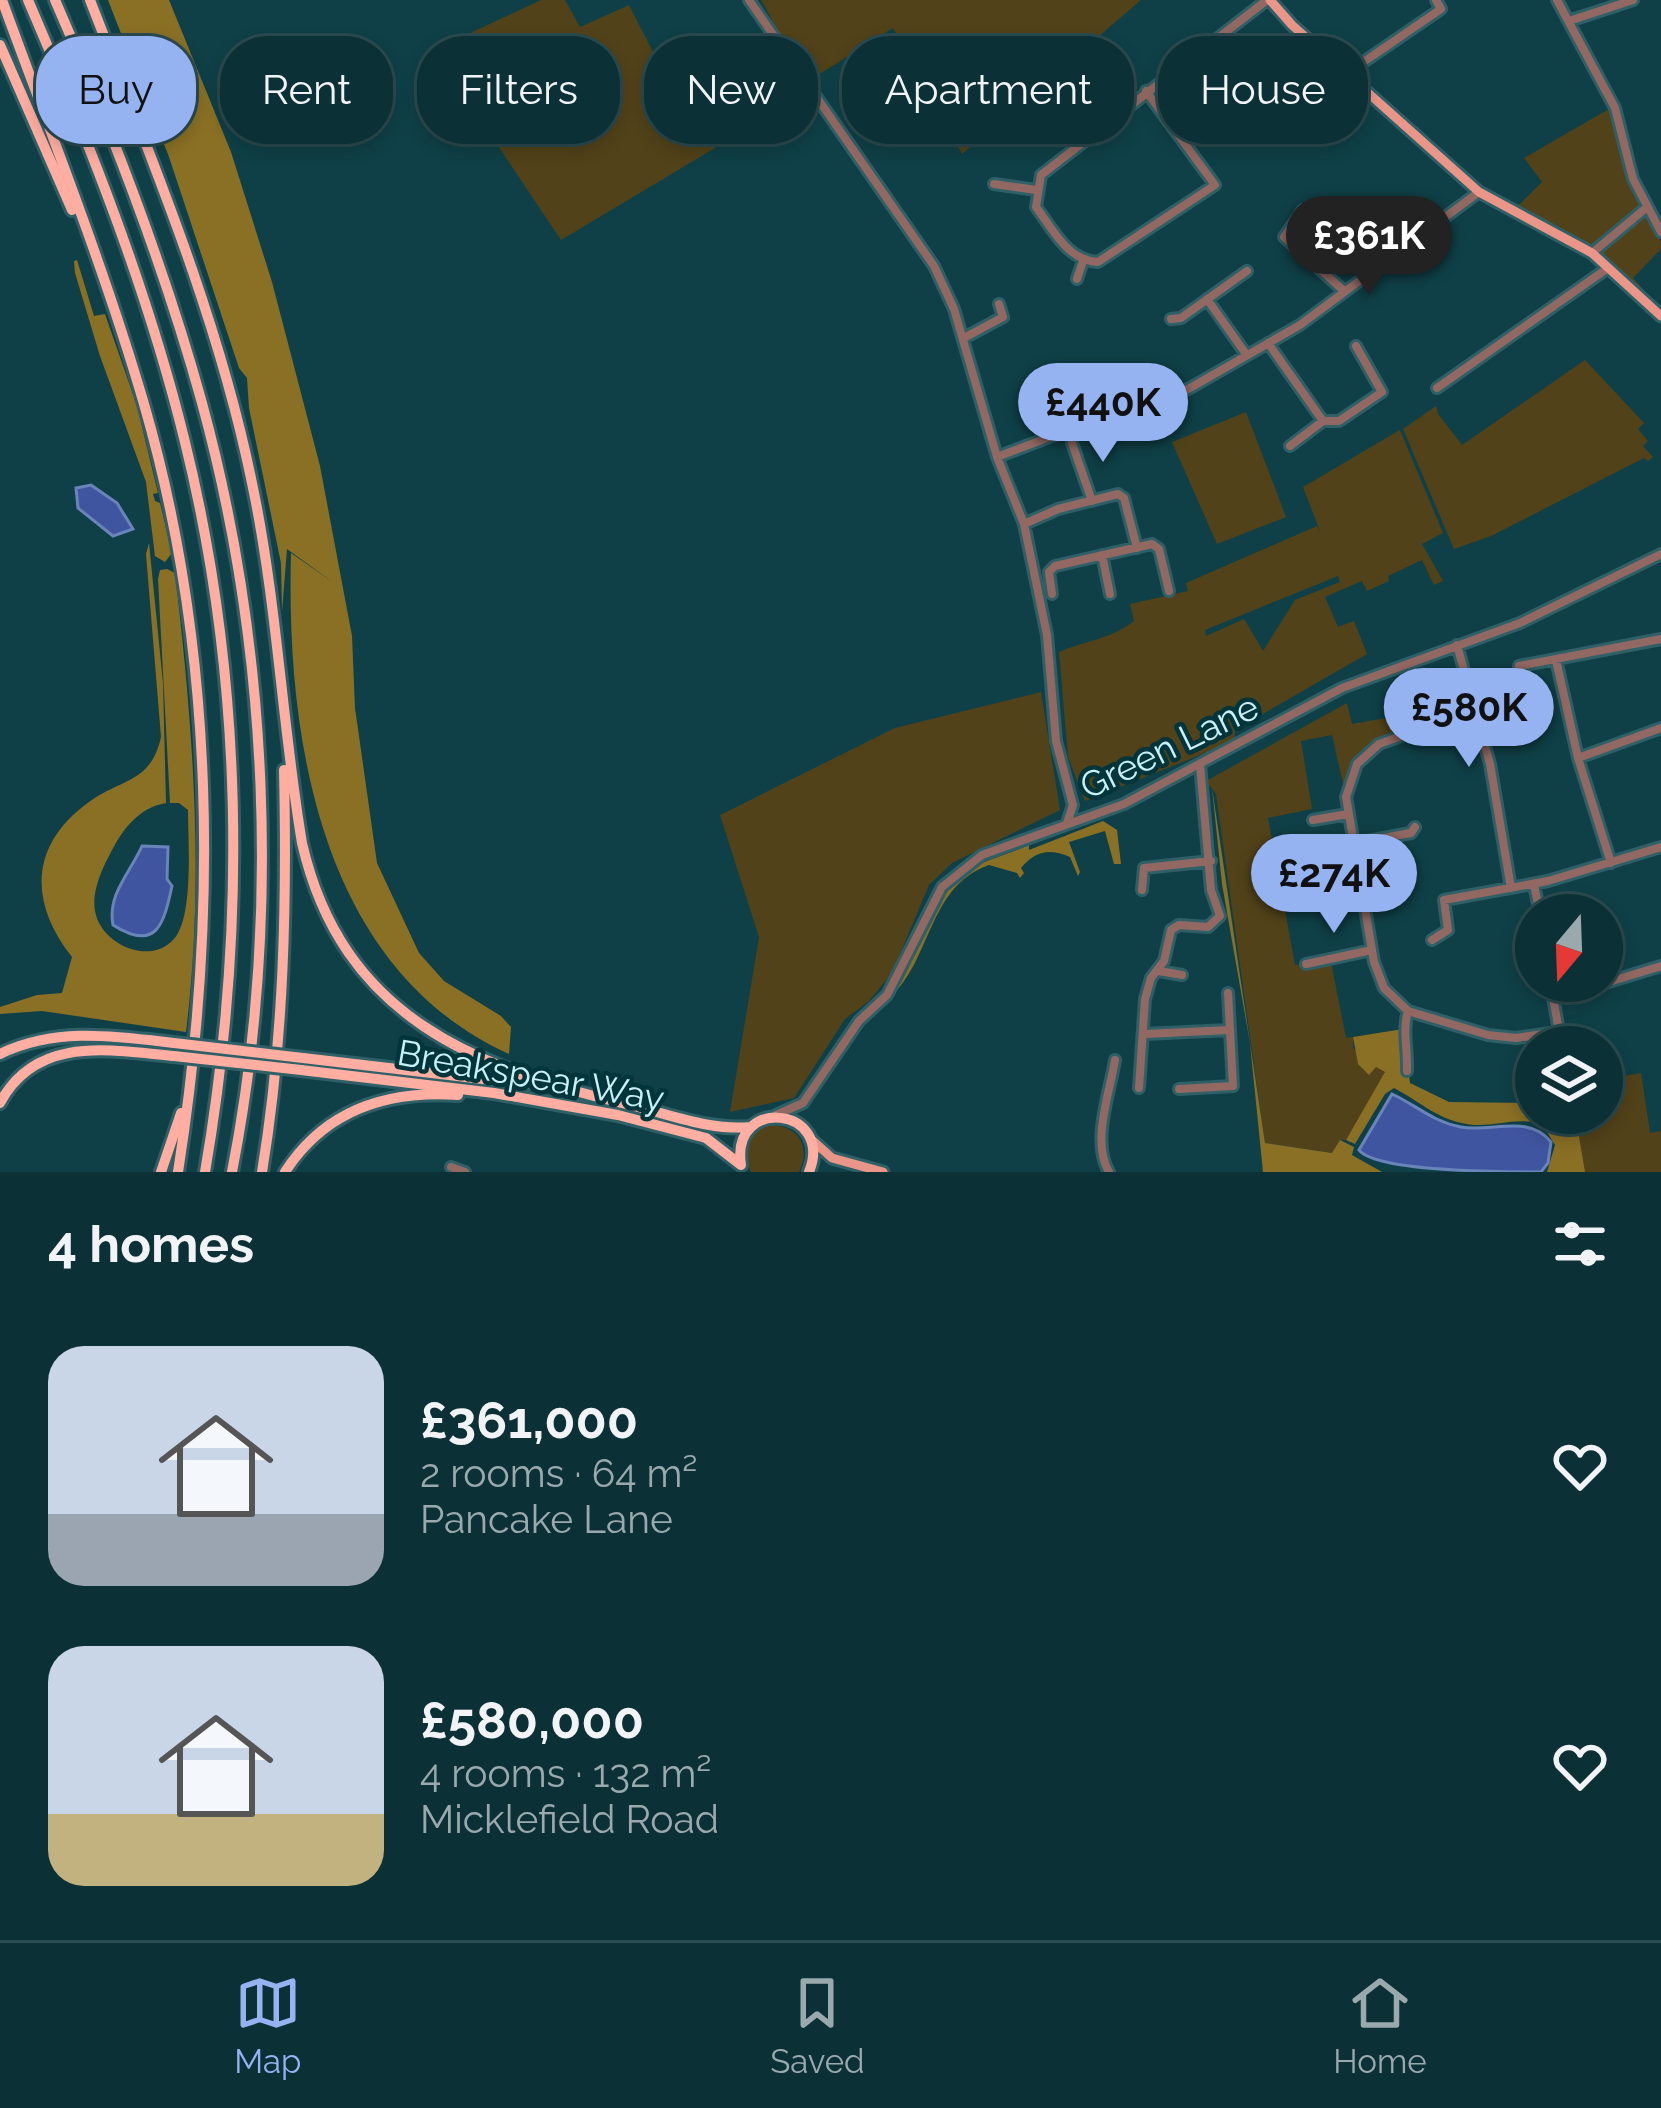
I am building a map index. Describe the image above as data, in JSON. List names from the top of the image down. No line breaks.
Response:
{"streets":{"highway":["Breakspear Way"],"street":["Green Lane"]},"north":"bottom","page":{"chip":["Buy","Rent","Filters","New","Apartment","House"],"price":["£361K","£440K","£580K","£274K"],"heading":"4 homes","list":[{"name":"£361,000","note":"2 rooms · 64 m² · Pancake Lane"},{"name":"£580,000","note":"4 rooms · 132 m² · Micklefield Road"}],"tabs":["Map","Saved","Home"]}}
